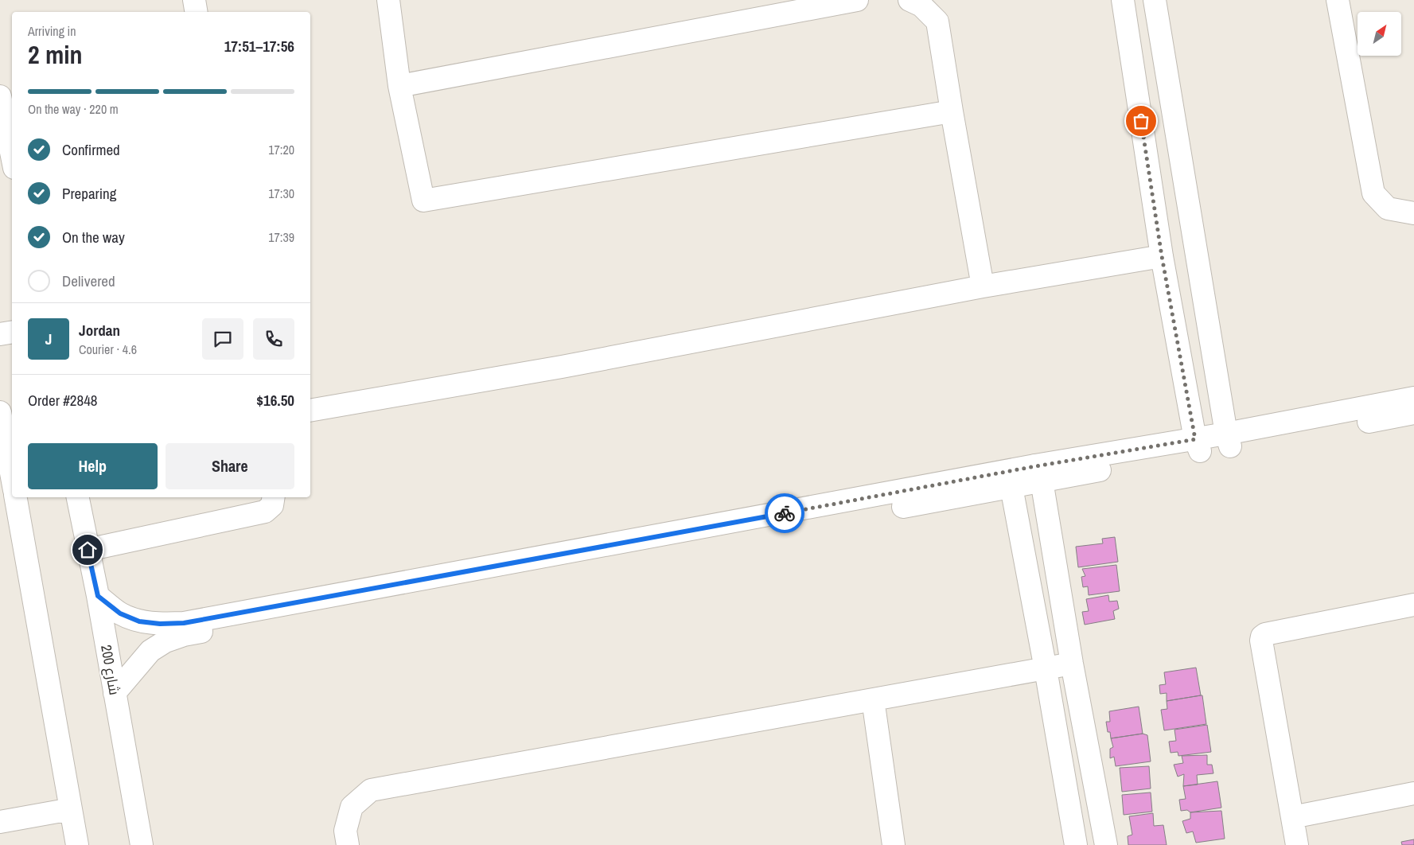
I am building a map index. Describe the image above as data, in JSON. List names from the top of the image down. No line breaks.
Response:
{"streets":{"street":["شارع 200"]},"north":"top right","page":{"heading":["2 min","Arriving in","17:51–17:56"],"panel":["Jordan","Courier · 4.6","Order #2848","$16.50"],"bar":"On the way · 220 m","list":[["Confirmed","17:20"],["Preparing","17:30"],["On the way","17:39"],"Delivered"],"round":"J","buttons":["Help","Share"]}}
